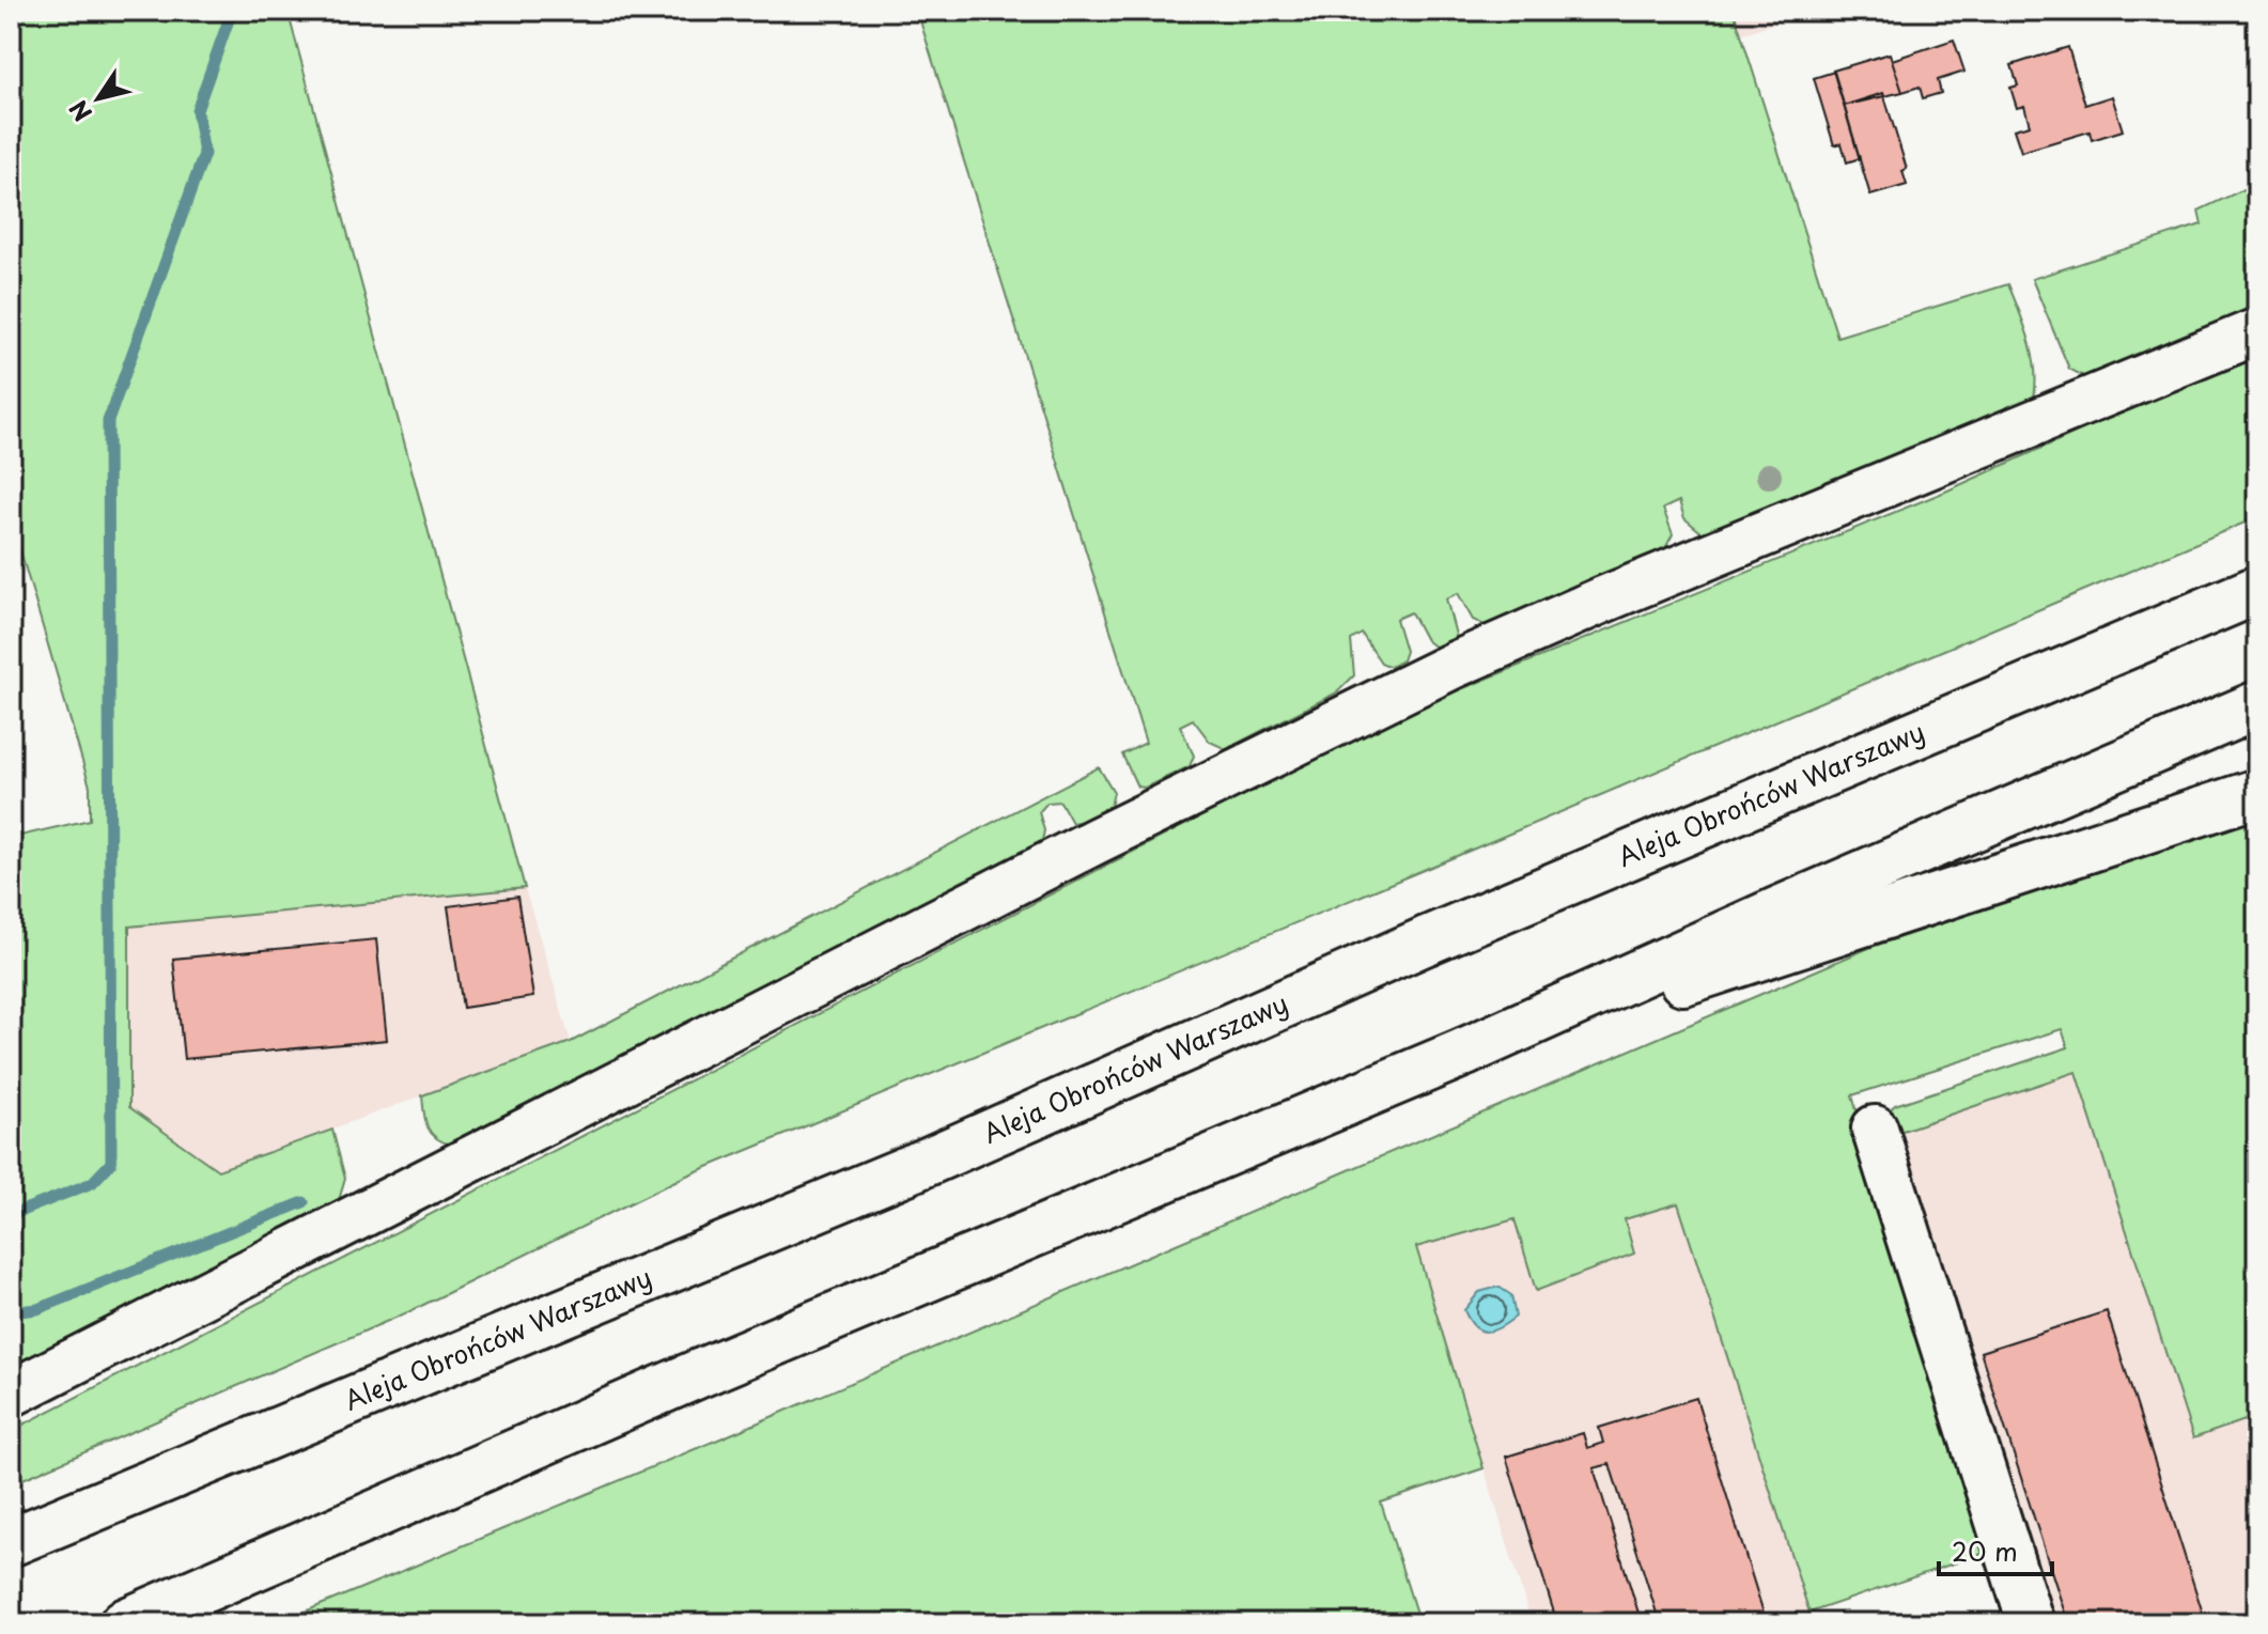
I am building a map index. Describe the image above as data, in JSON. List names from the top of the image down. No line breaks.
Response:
{"streets":{"main road":["Aleja Obrońców Warszawy"]},"scale_bar":"20 m","north":"bottom left"}
